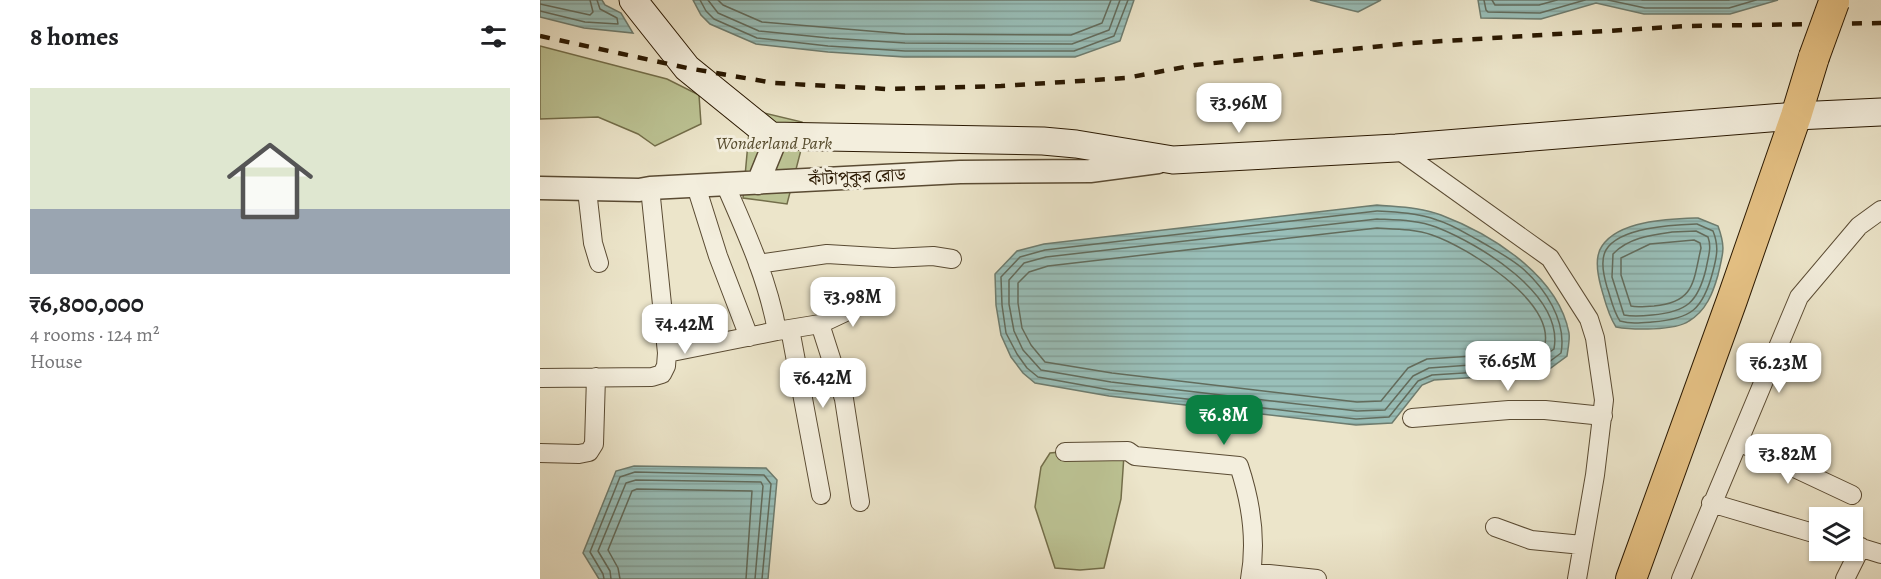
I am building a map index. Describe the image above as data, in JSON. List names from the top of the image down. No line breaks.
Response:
{"streets":{"street":["কাঁটাপুকুর রোড"]},"parks":["Wonderland Park"],"page":{"heading":"8 homes","list":[{"name":"₹6,800,000","note":"4 rooms · 124 m² · House"}],"price":["₹3.96M","₹3.98M","₹4.42M","₹6.65M","₹6.23M","₹6.42M","₹6.8M","₹3.82M"]}}
